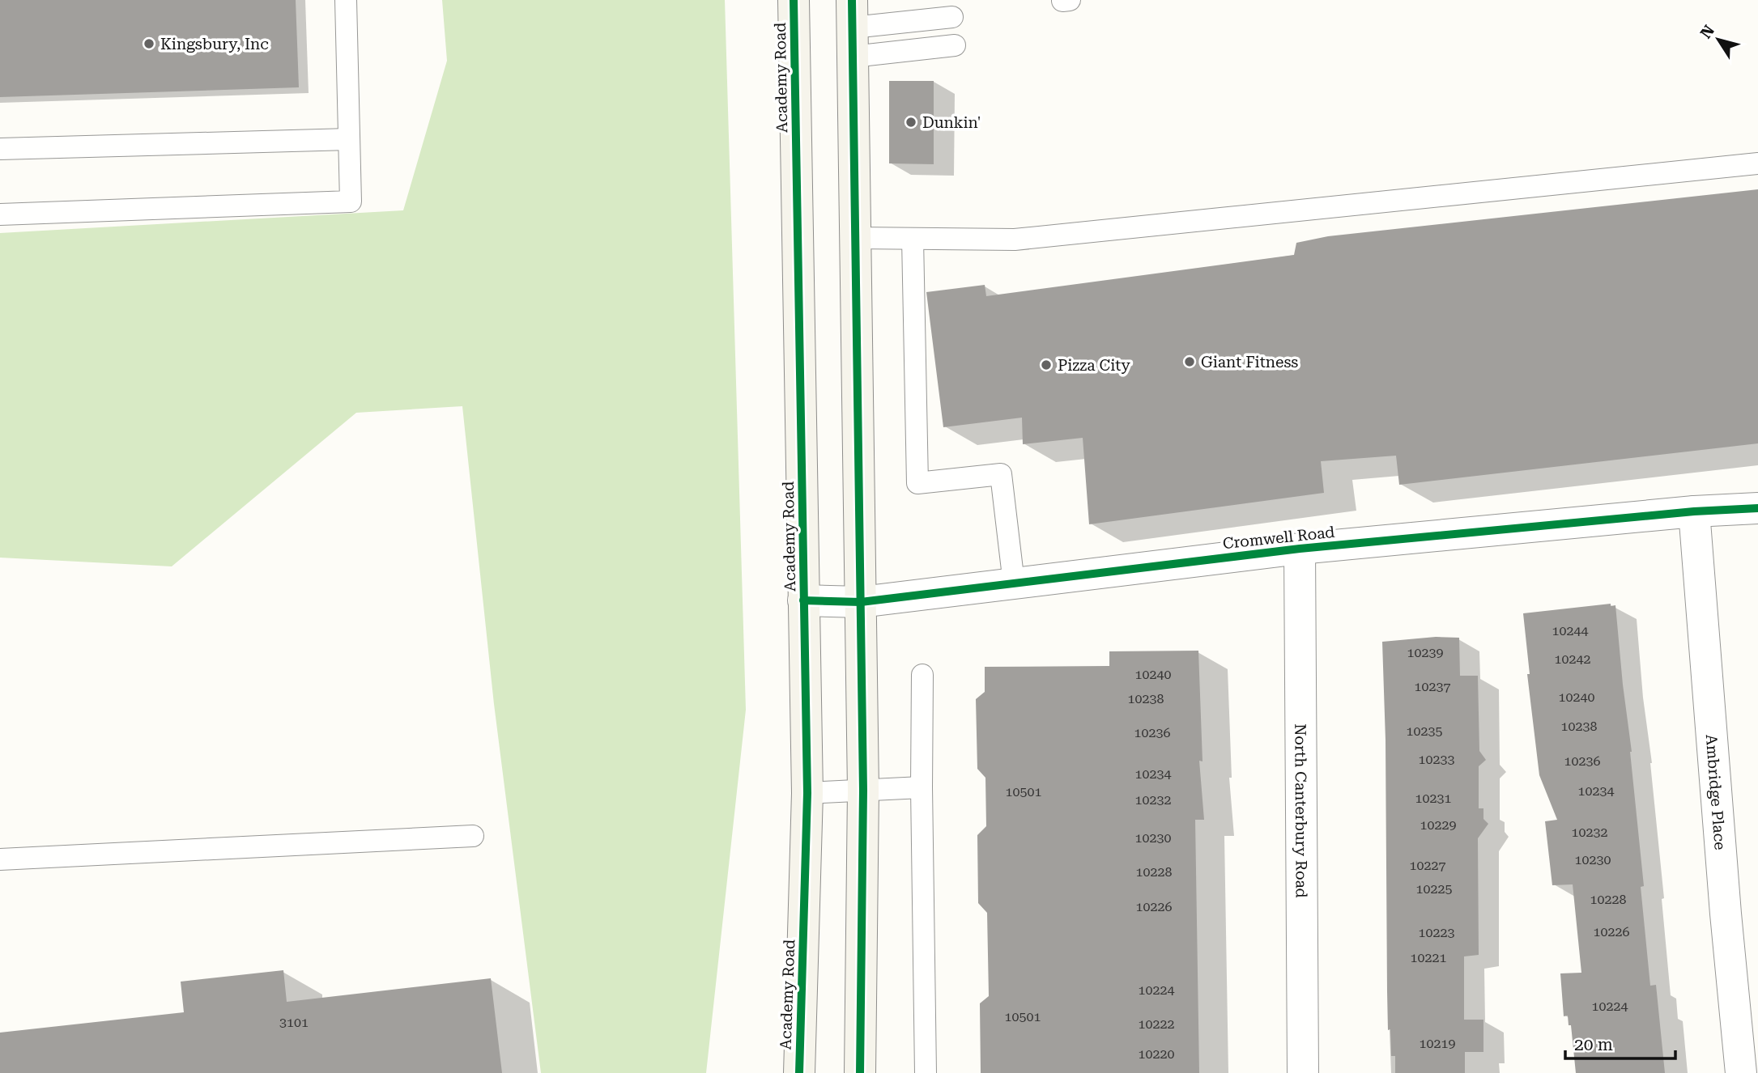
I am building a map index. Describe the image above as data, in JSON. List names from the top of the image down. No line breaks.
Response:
{"streets":{"main road":["Academy Road"],"street":["Cromwell Road","Ambridge Place","North Canterbury Road"]},"crossings":[["Academy Road","Cromwell Road"],["Cromwell Road","Ambridge Place"],["Cromwell Road","North Canterbury Road"]],"places":["Kingsbury, Inc","Dunkin'","Giant Fitness","Pizza City"],"house_numbers":["10244","10239","10242","10240","10237","10240","10238","10238","10235","10236","10233","10236","10234","10234","10501","10231","10232","10229","10232","10230","10230","10227","10228","10225","10228","10226","10226","10223","10221","10224","10224","10501","3101","10222","10219","10220"],"scale_bar":"20 m","north":"top left"}
